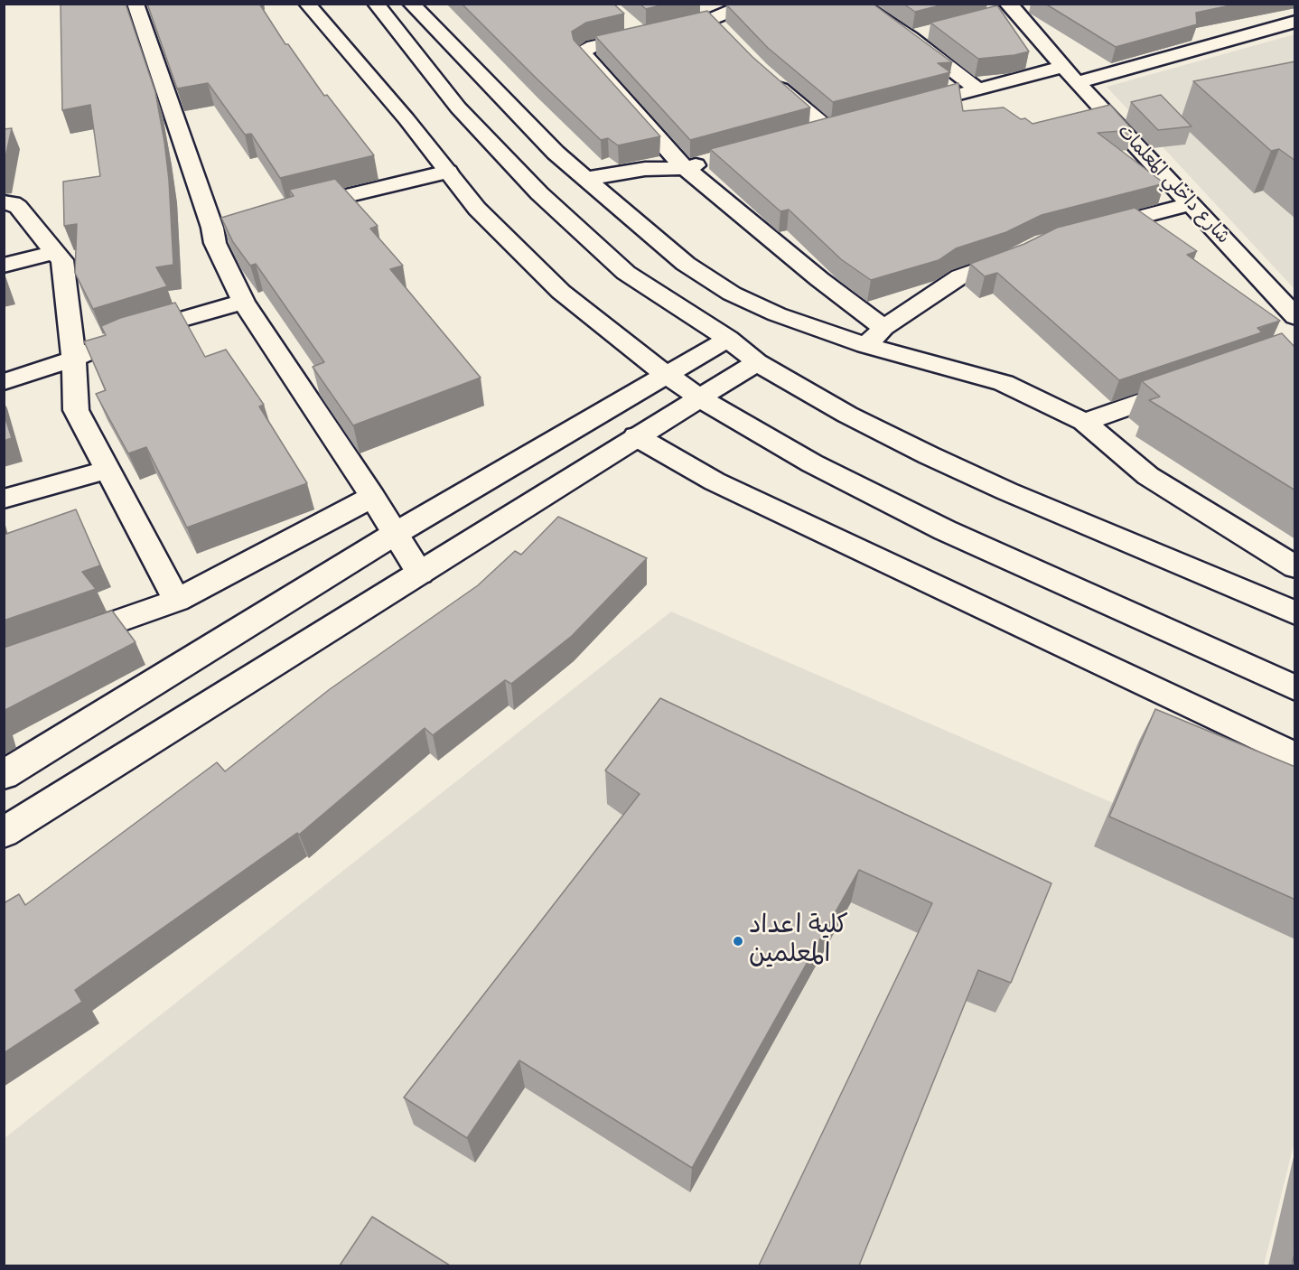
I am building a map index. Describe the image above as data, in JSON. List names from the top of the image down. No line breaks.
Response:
{"streets":{"street":["شارع داخلي المعلمات"]},"places":["كلية اعداد المعلمين"]}
